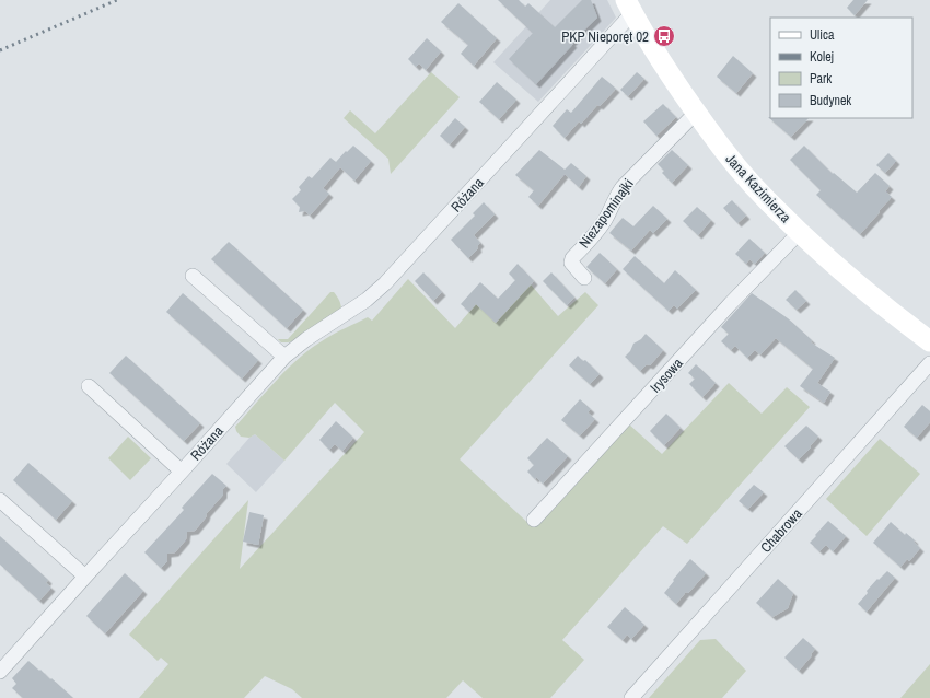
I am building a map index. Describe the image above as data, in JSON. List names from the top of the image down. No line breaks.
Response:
{"streets":{"main road":["Jana Kazimierza"],"street":["Różana","Niezapominajki","Irysowa","Chabrowa"]},"crossings":[["Jana Kazimierza","Różana"],["Jana Kazimierza","Niezapominajki"],["Jana Kazimierza","Irysowa"]],"places":{"bus stop":["PKP Nieporęt 02"]},"legend":["Ulica","Kolej","Park","Budynek"]}
